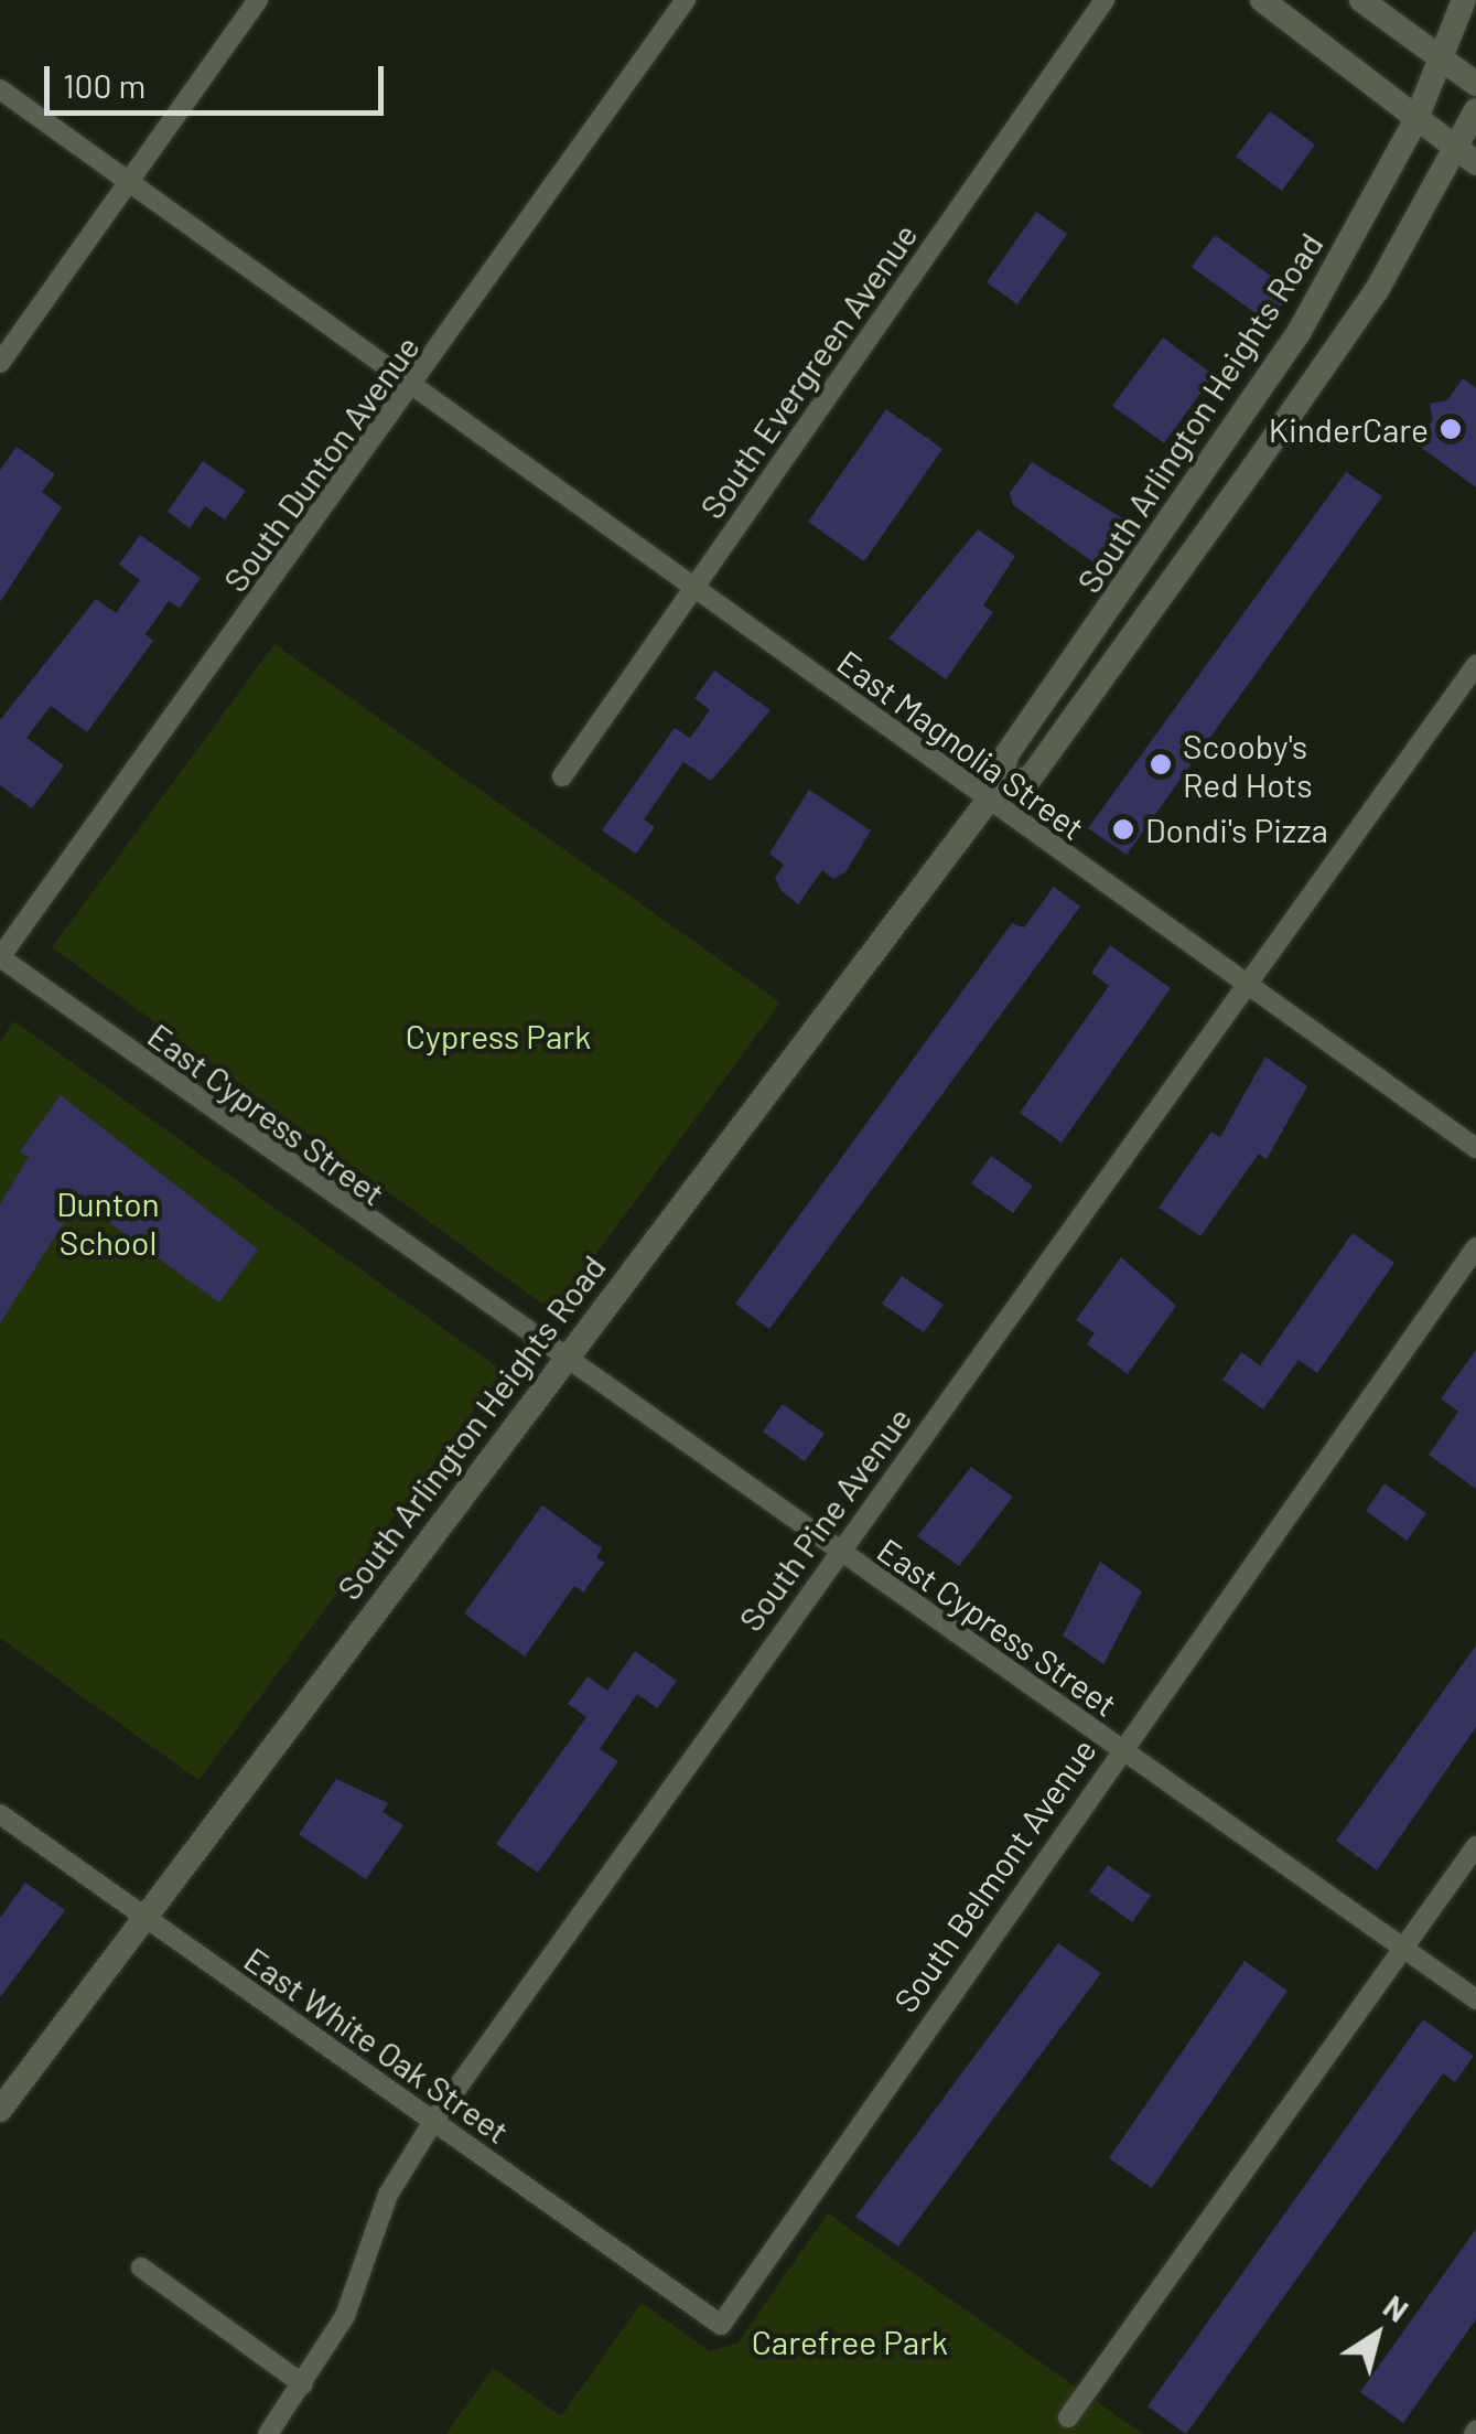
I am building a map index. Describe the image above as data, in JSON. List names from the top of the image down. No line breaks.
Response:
{"streets":{"main road":["South Arlington Heights Road"],"street":["South Evergreen Avenue","South Dunton Avenue","East Magnolia Street","East Cypress Street","South Pine Avenue","South Belmont Avenue","East White Oak Street"]},"crossings":[["South Evergreen Avenue","East Magnolia Street"],["South Arlington Heights Road","East Magnolia Street"],["South Arlington Heights Road","East Cypress Street"],["South Arlington Heights Road","East White Oak Street"],["South Dunton Avenue","East Magnolia Street"],["South Dunton Avenue","East Cypress Street"],["East Magnolia Street","South Pine Avenue"],["East Cypress Street","South Pine Avenue"],["East Cypress Street","South Belmont Avenue"],["South Pine Avenue","East White Oak Street"],["South Belmont Avenue","East White Oak Street"]],"parks":["Cypress Park","Dunton School","Carefree Park"],"places":["KinderCare","Scooby's Red Hots","Dondi's Pizza"],"scale_bar":"100 m","north":"top right"}
